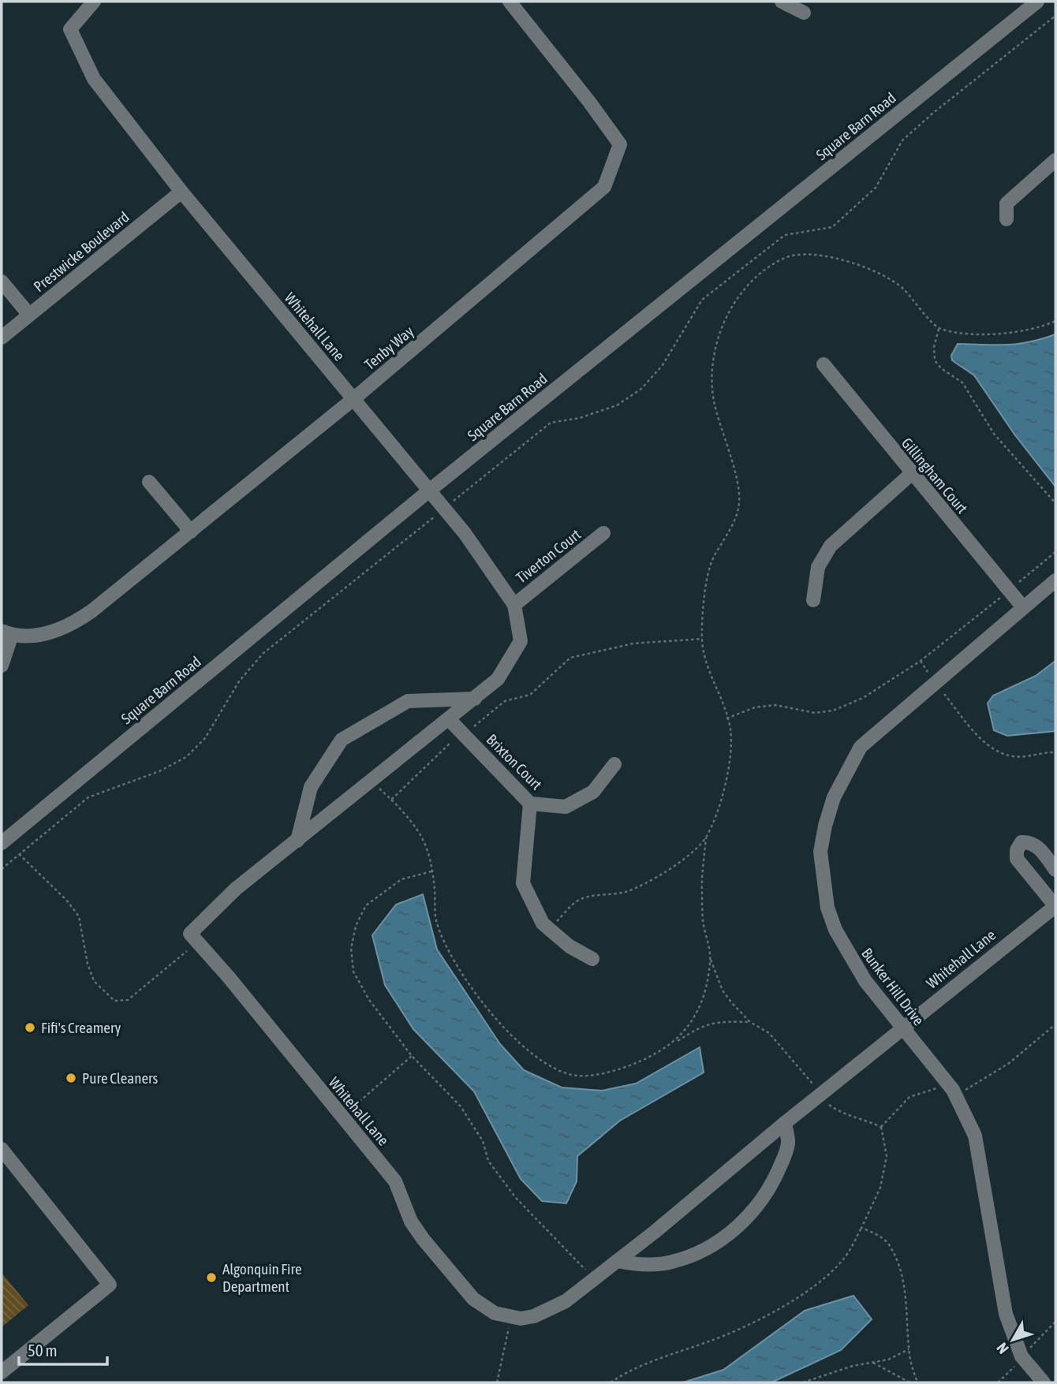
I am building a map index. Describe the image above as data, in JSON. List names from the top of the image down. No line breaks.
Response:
{"streets":{"street":["Square Barn Road","Prestwicke Boulevard","Whitehall Lane","Tenby Way","Gillingham Court","Tiverton Court","Brixton Court","Bunker Hill Drive"]},"crossings":[["Square Barn Road","Whitehall Lane"],["Prestwicke Boulevard","Whitehall Lane"],["Whitehall Lane","Tenby Way"],["Whitehall Lane","Tiverton Court"],["Whitehall Lane","Brixton Court"],["Whitehall Lane","Bunker Hill Drive"],["Gillingham Court","Bunker Hill Drive"]],"places":["Fifi's Creamery","Pure Cleaners","Algonquin Fire Department"],"scale_bar":"50 m","north":"bottom left"}
